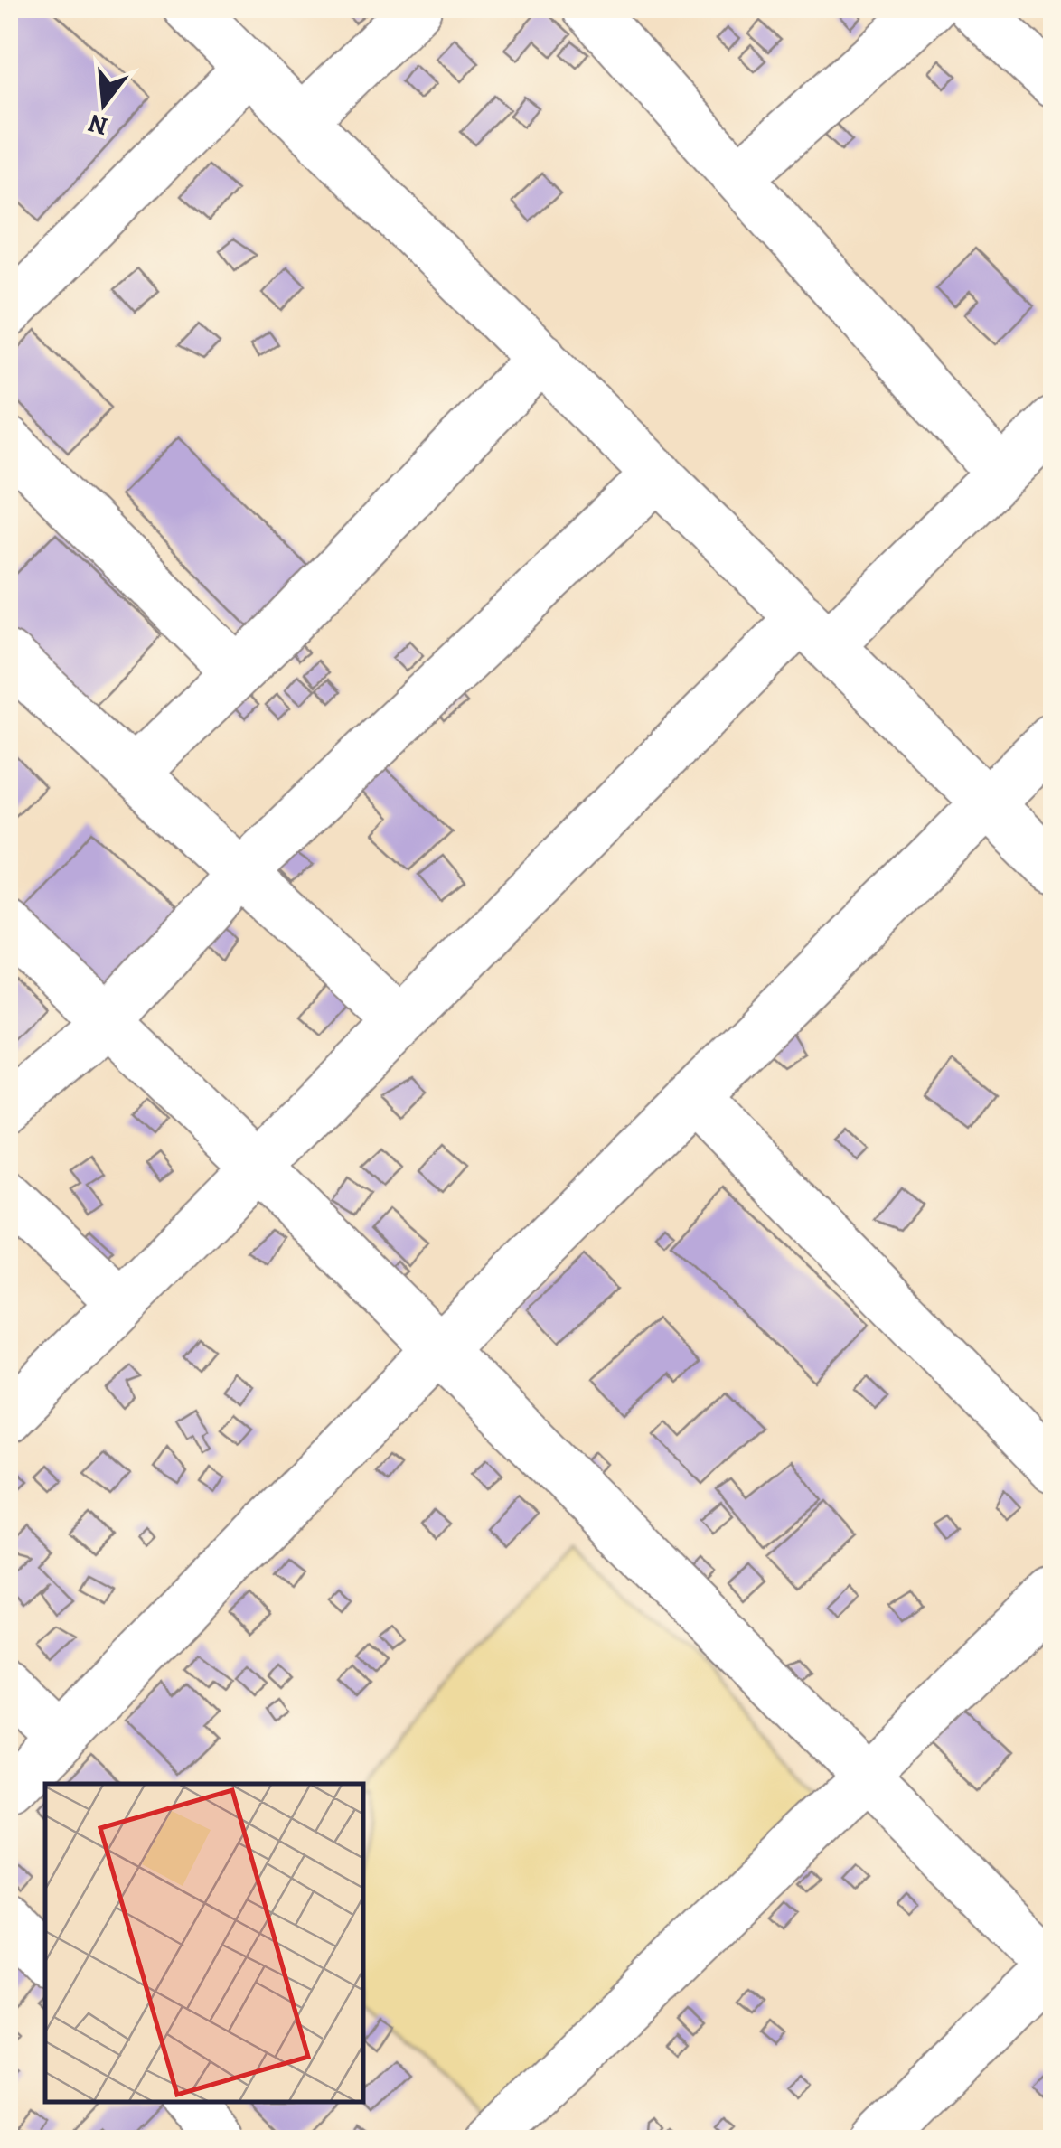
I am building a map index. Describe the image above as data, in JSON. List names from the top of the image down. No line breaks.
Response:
{"north":"bottom"}
